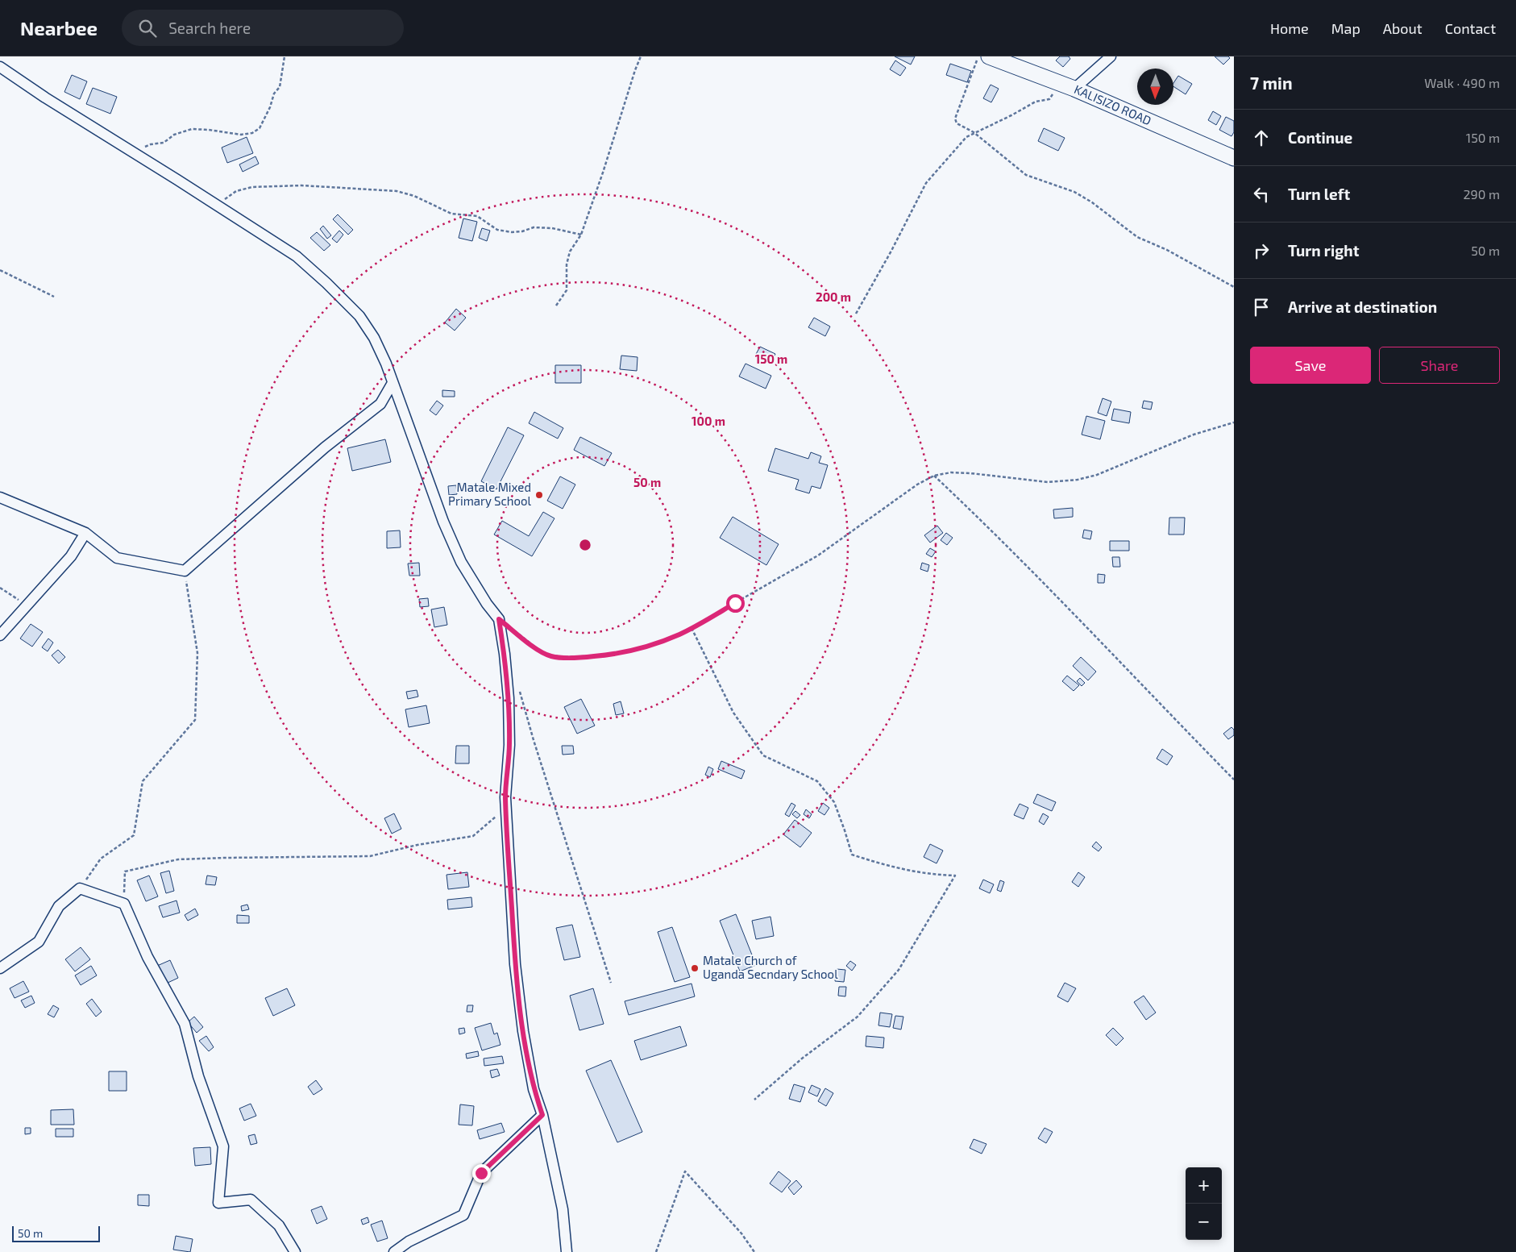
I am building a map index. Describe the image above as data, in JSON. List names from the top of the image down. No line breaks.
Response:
{"streets":{"street":["KALISIZO ROAD"]},"places":["Matale Mixed Primary School","Matale Church of Uganda Secndary School"],"scale_bar":"50 m","north":"bottom","page":{"header":"Nearbee","search":"Search here","nav":["Home","Map","About","Contact"],"heading":["7 min","Walk · 490 m"],"list":[["Continue","150 m"],["Turn left","290 m"],["Turn right","50 m"],"Arrive at destination"],"buttons":["Save","Share"],"map_buttons":["+","−"],"scale":"50 m"},"rings":["200 m","150 m","100 m","50 m"]}
